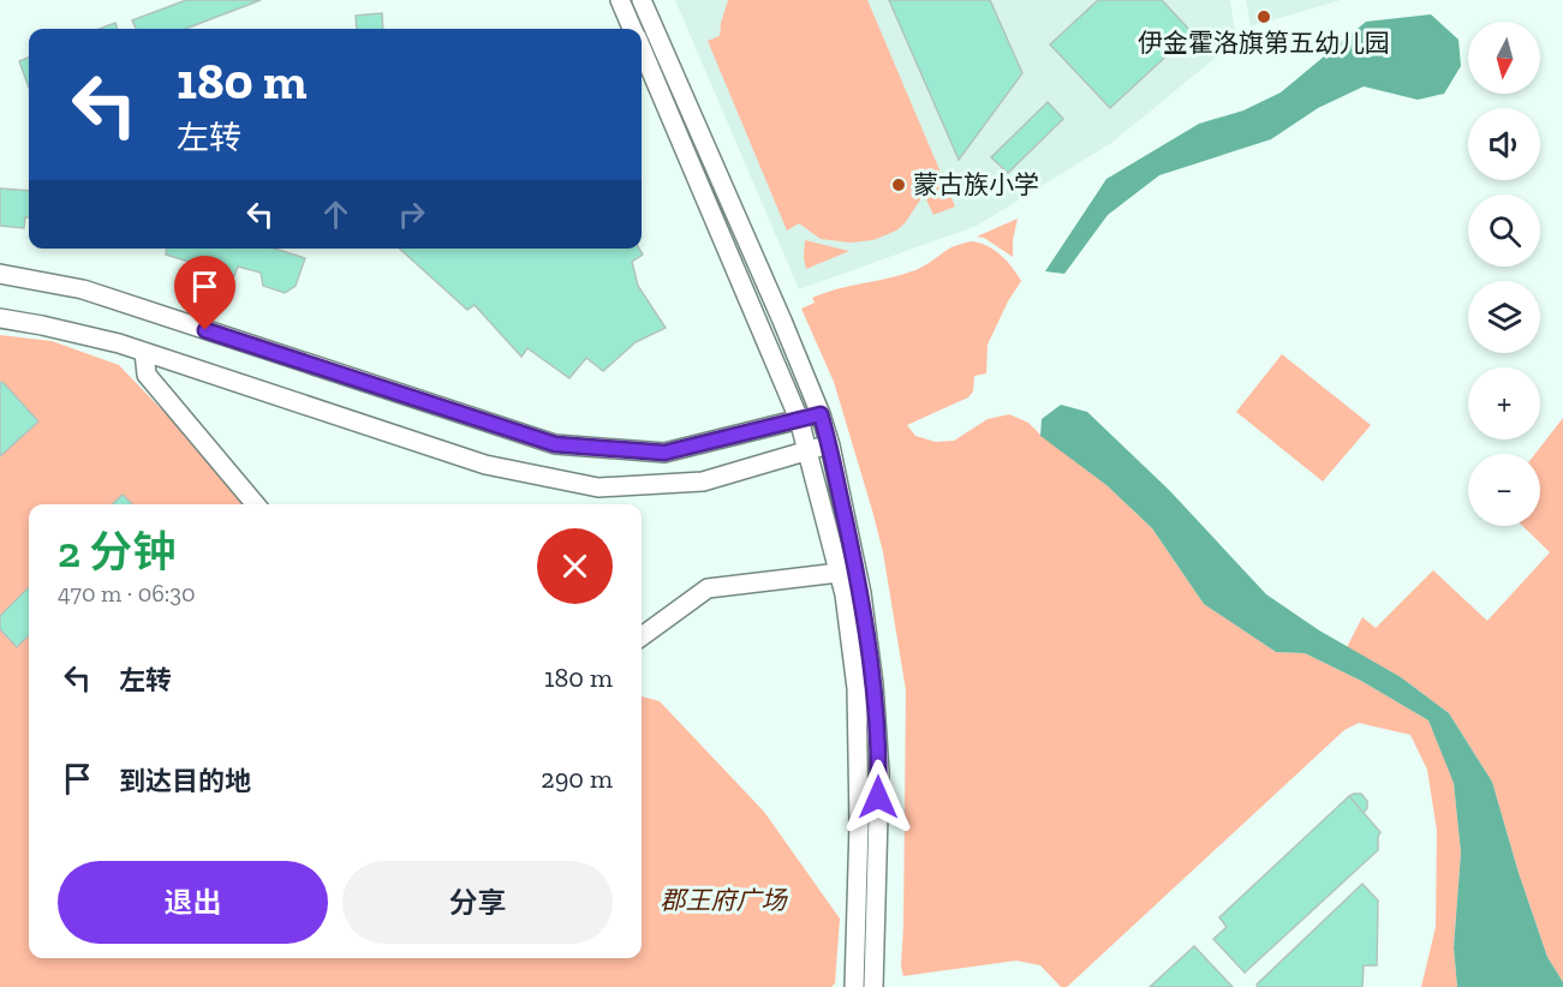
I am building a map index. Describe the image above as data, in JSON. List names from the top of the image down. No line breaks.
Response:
{"parks":["郡王府广场"],"places":["伊金霍洛旗第五幼儿园","蒙古族小学"],"north":"bottom","page":{"map_buttons":["+","−"],"turn":["180 m","左转"],"heading":["2 分钟","470 m · 06:30"],"list":[{"name":"左转","value":"180 m"},{"name":"到达目的地","value":"290 m"}],"buttons":["退出","分享"]}}
